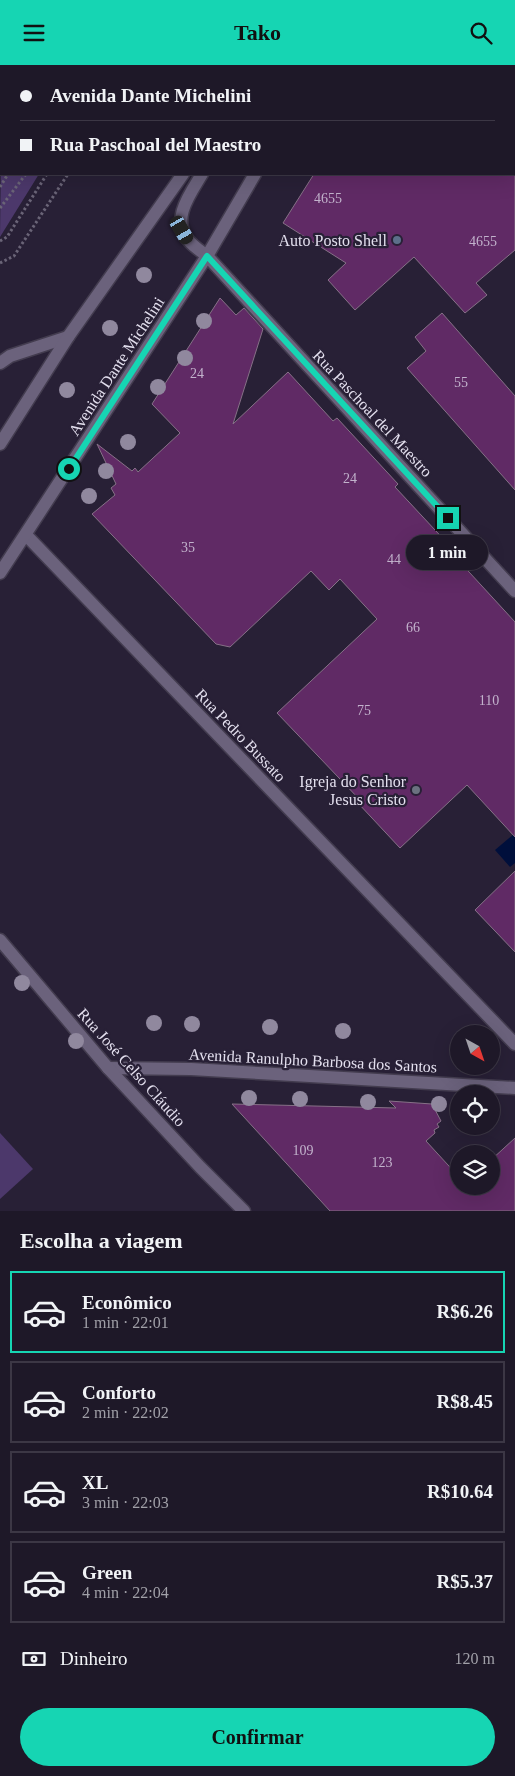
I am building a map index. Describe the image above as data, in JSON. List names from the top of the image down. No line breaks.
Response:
{"streets":{"street":["Avenida Dante Michelini","Rua Paschoal del Maestro","Rua Pedro Bussato","Avenida Ranulpho Barbosa dos Santos","Rua José Celso Cláudio"]},"crossings":[["Avenida Dante Michelini","Rua Paschoal del Maestro"],["Avenida Dante Michelini","Rua Pedro Bussato"],["Avenida Ranulpho Barbosa dos Santos","Rua José Celso Cláudio"]],"places":["Auto Posto Shell","Igreja do Senhor Jesus Cristo"],"house_numbers":["4655","4655","24","55","24","35","44","66","110","75","109","123"],"north":"bottom right","page":{"header":"Tako","banner":["Avenida Dante Michelini","Rua Paschoal del Maestro"],"bubble":"1 min","heading":"Escolha a viagem","list":[{"name":"Econômico","note":"1 min · 22:01","value":"R$6.26"},{"name":"Conforto","note":"2 min · 22:02","value":"R$8.45"},{"name":"XL","note":"3 min · 22:03","value":"R$10.64"},{"name":"Green","note":"4 min · 22:04","value":"R$5.37"}],"pay":["Dinheiro","120 m"],"buttons":"Confirmar"}}
